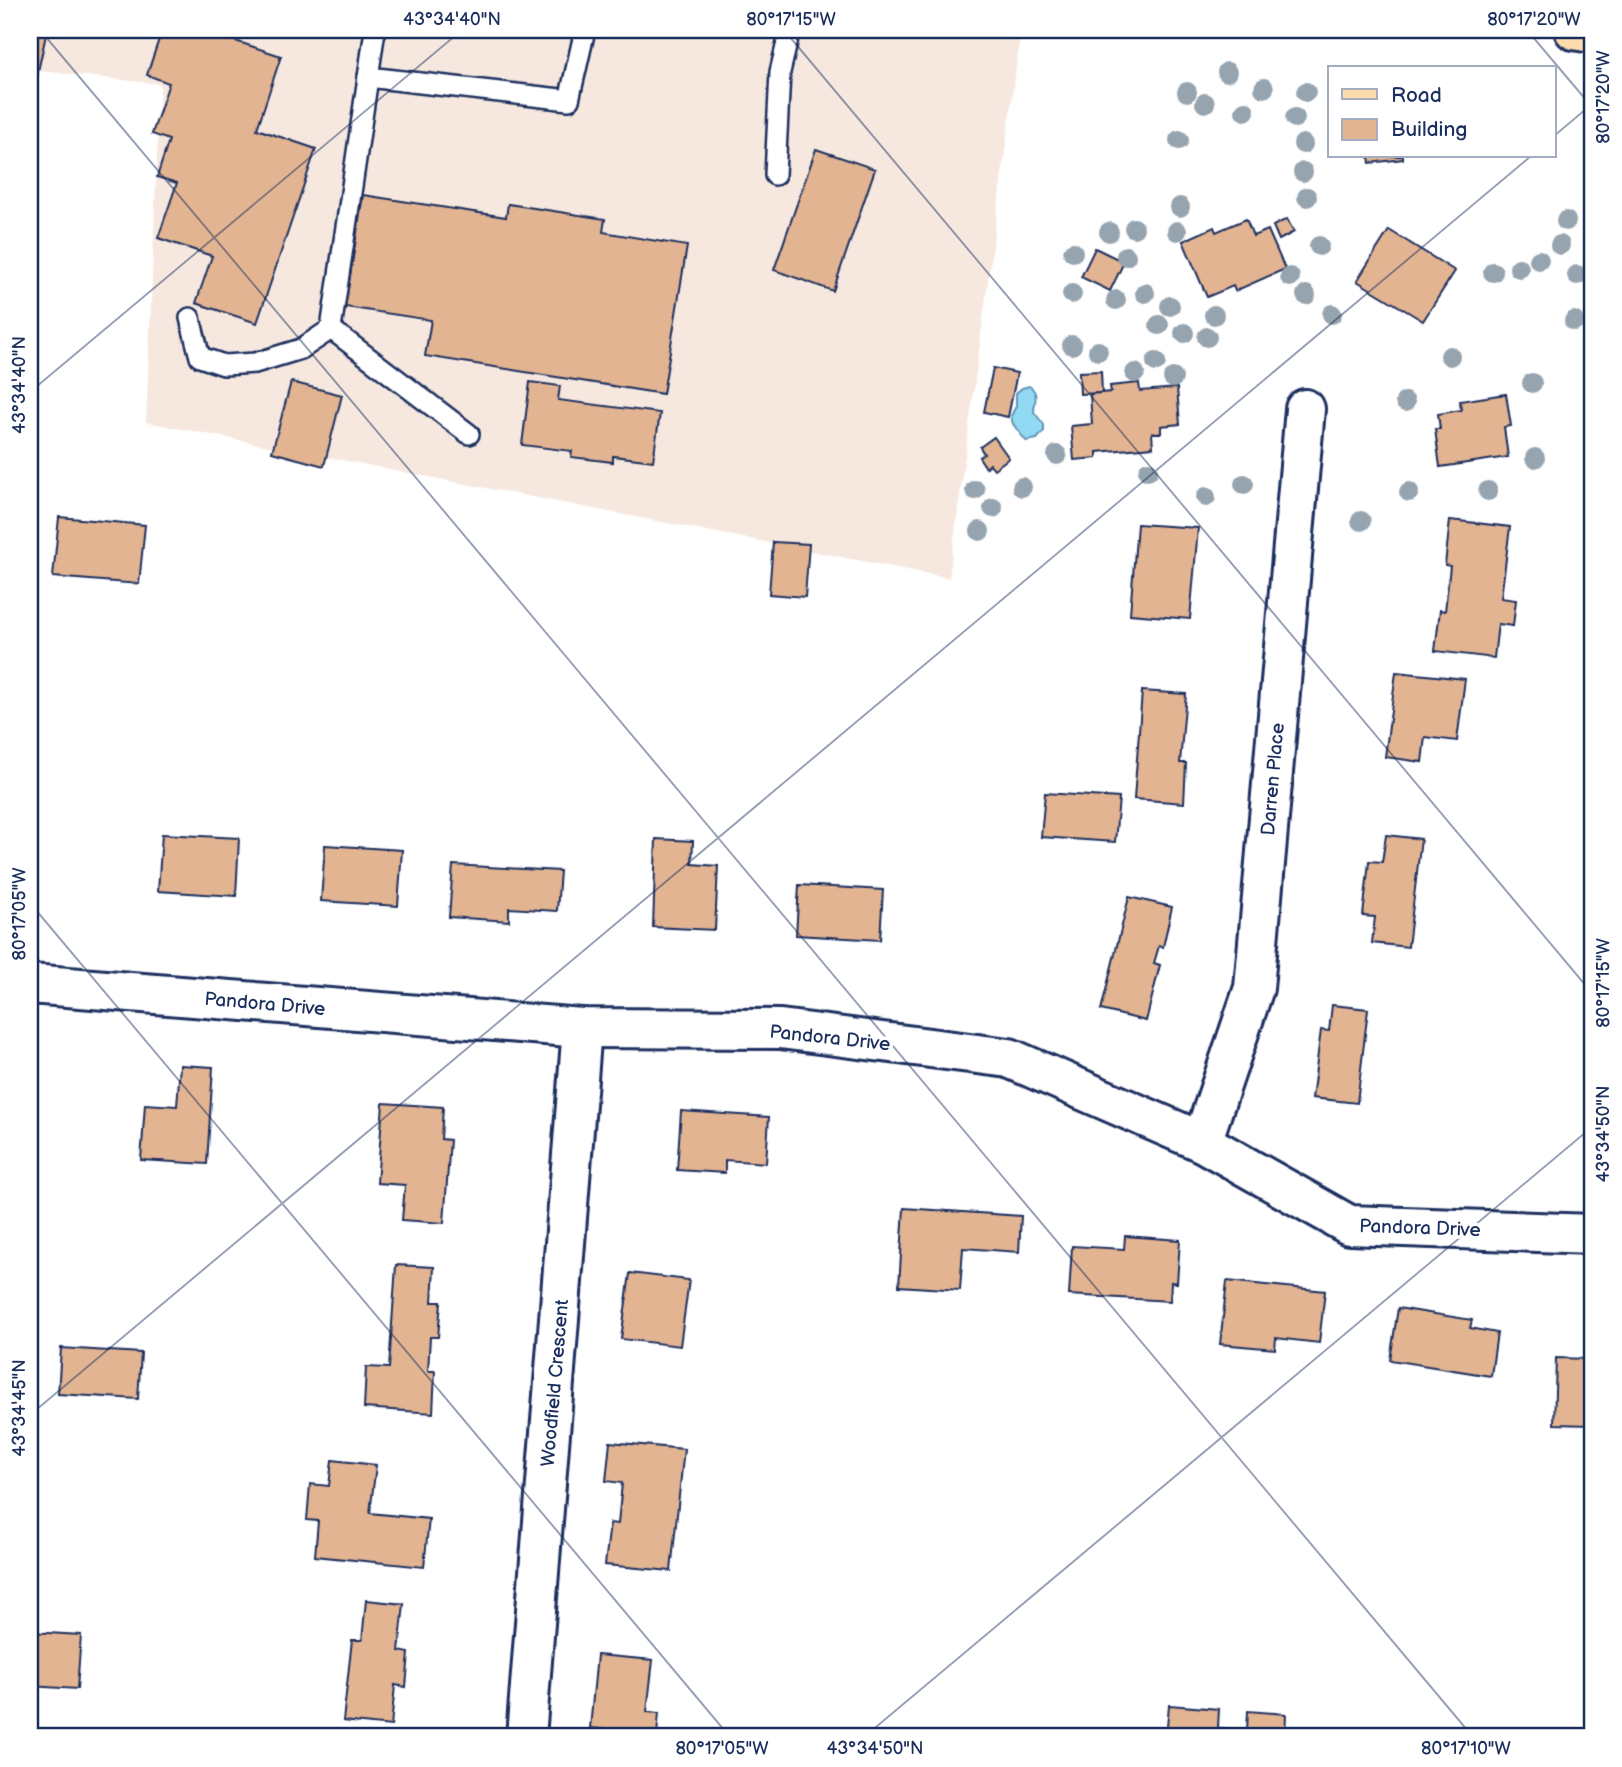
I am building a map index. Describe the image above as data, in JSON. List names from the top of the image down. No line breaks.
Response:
{"streets":{"street":["Darren Place","Pandora Drive","Woodfield Crescent"]},"crossings":[["Darren Place","Pandora Drive"],["Pandora Drive","Woodfield Crescent"]],"legend":["Road","Building"],"coordinates":["43°34'40\"N","80°17'15\"W","80°17'20\"W","80°17'05\"W","43°34'50\"N","43°34'45\"N","80°17'10\"W"]}
